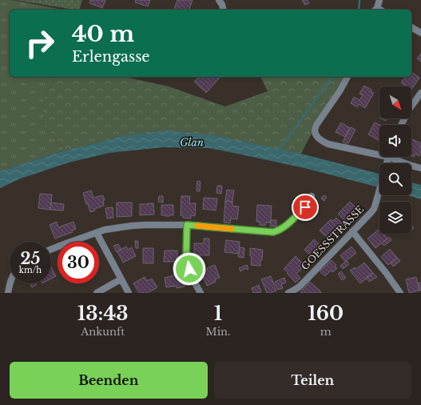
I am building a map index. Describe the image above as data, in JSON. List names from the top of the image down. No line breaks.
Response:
{"streets":{"street":["GOESSSTRASSE"]},"water":["Glan"],"north":"bottom right","page":{"turn":["40 m","Erlengasse"],"speed":"25 km/h","limit":"30","eta":["13:43","Ankunft","1","Min.","160","m"],"buttons":["Beenden","Teilen"]}}
